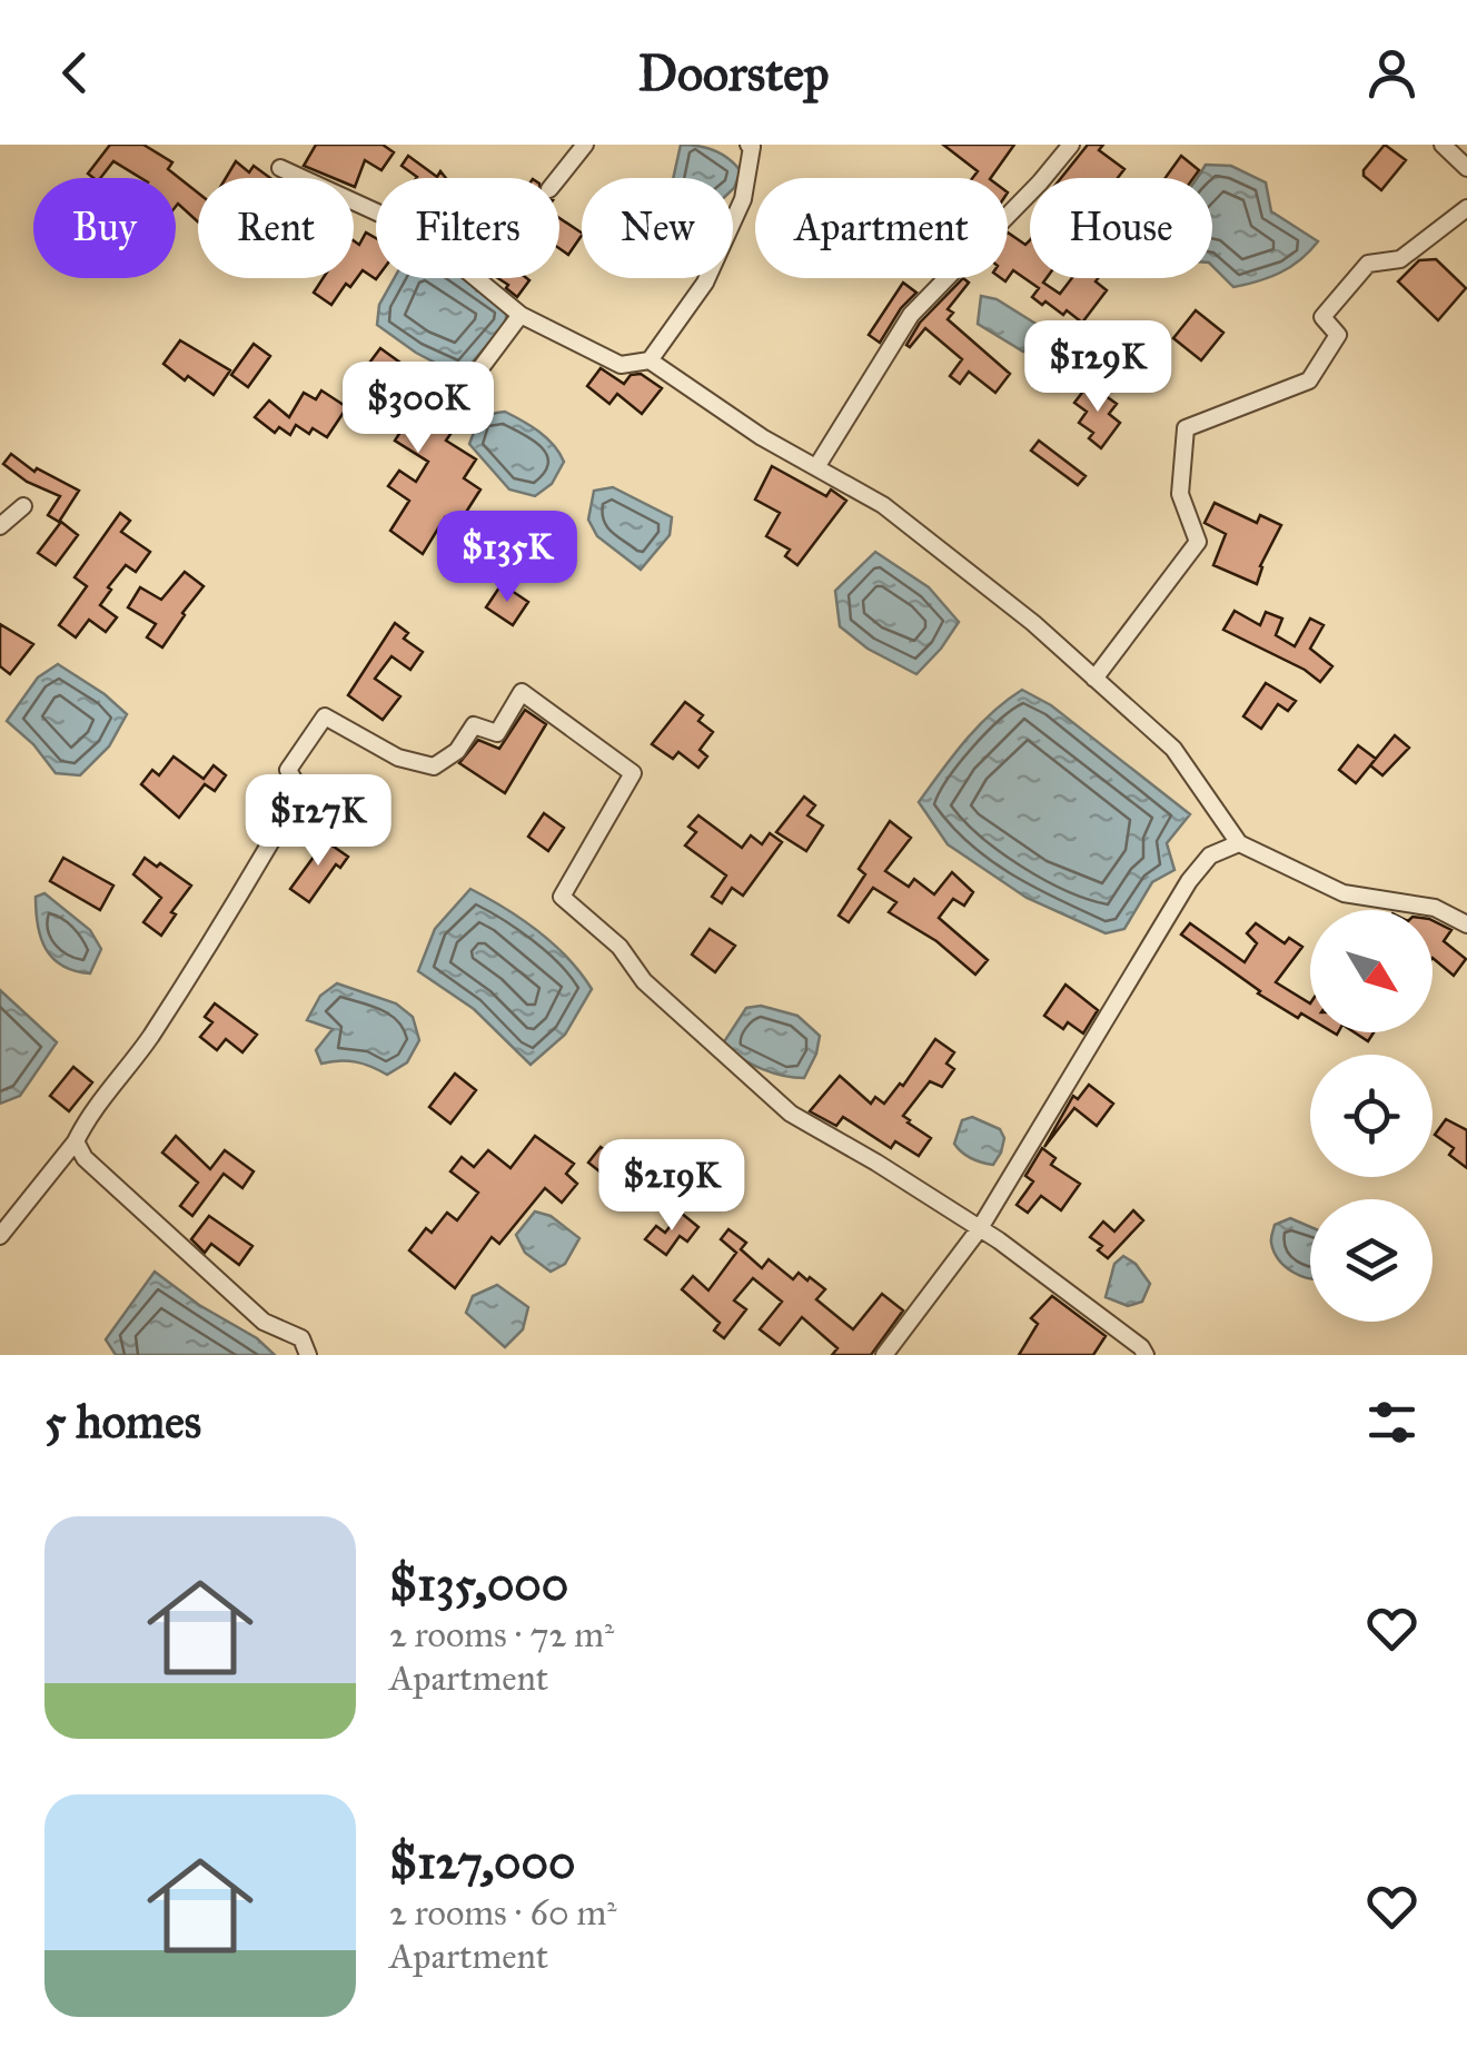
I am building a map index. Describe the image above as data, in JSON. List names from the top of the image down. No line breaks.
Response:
{"north":"bottom right","page":{"header":"Doorstep","chip":["Buy","Rent","Filters","New","Apartment","House"],"price":["$129K","$300K","$135K","$127K","$219K"],"heading":"5 homes","list":[{"name":"$135,000","note":"2 rooms · 72 m² · Apartment"},{"name":"$127,000","note":"2 rooms · 60 m² · Apartment"}]}}
